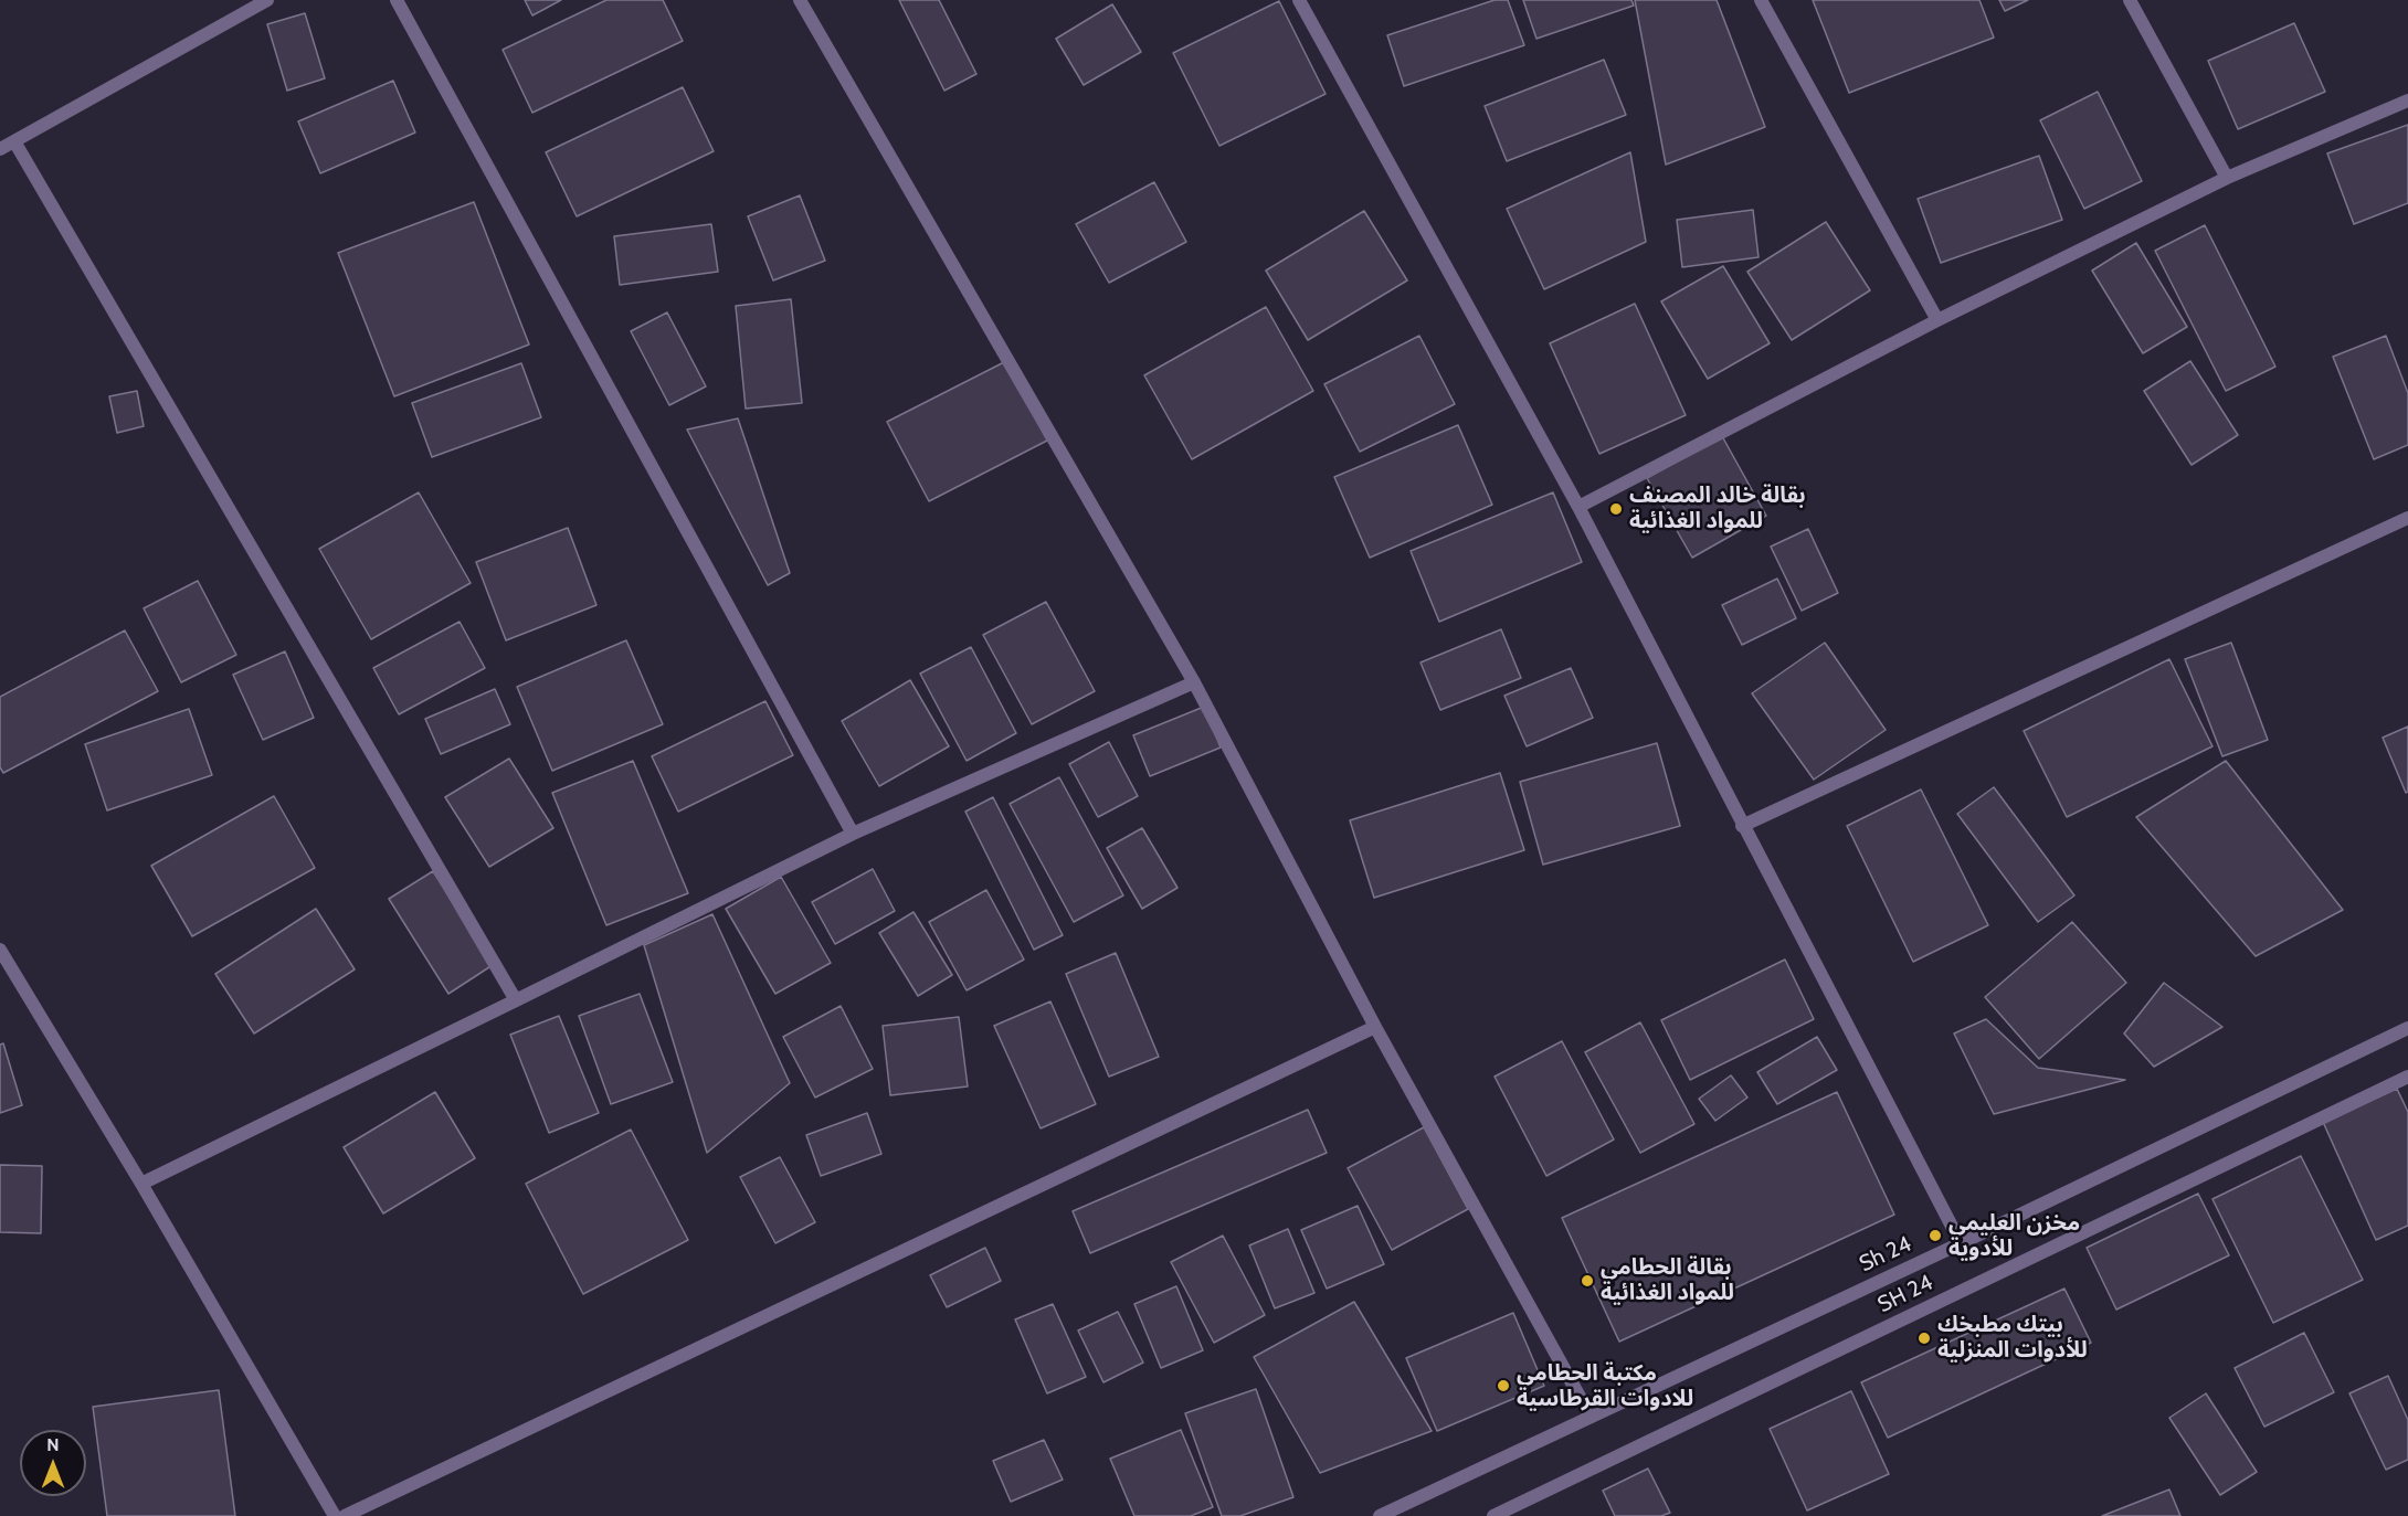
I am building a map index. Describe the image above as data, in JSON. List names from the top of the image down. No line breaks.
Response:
{"streets":{"street":["Sh 24","SH 24"]},"places":["بقالة خالد المصنف للمواد الغذائية","مخزن العليمي للأدوية","بقالة الحطامي للمواد الغذائية","بيتك مطبخك للأدوات المنزلية","مكتبة الحطامي للادوات القرطاسية"],"north":"top"}
